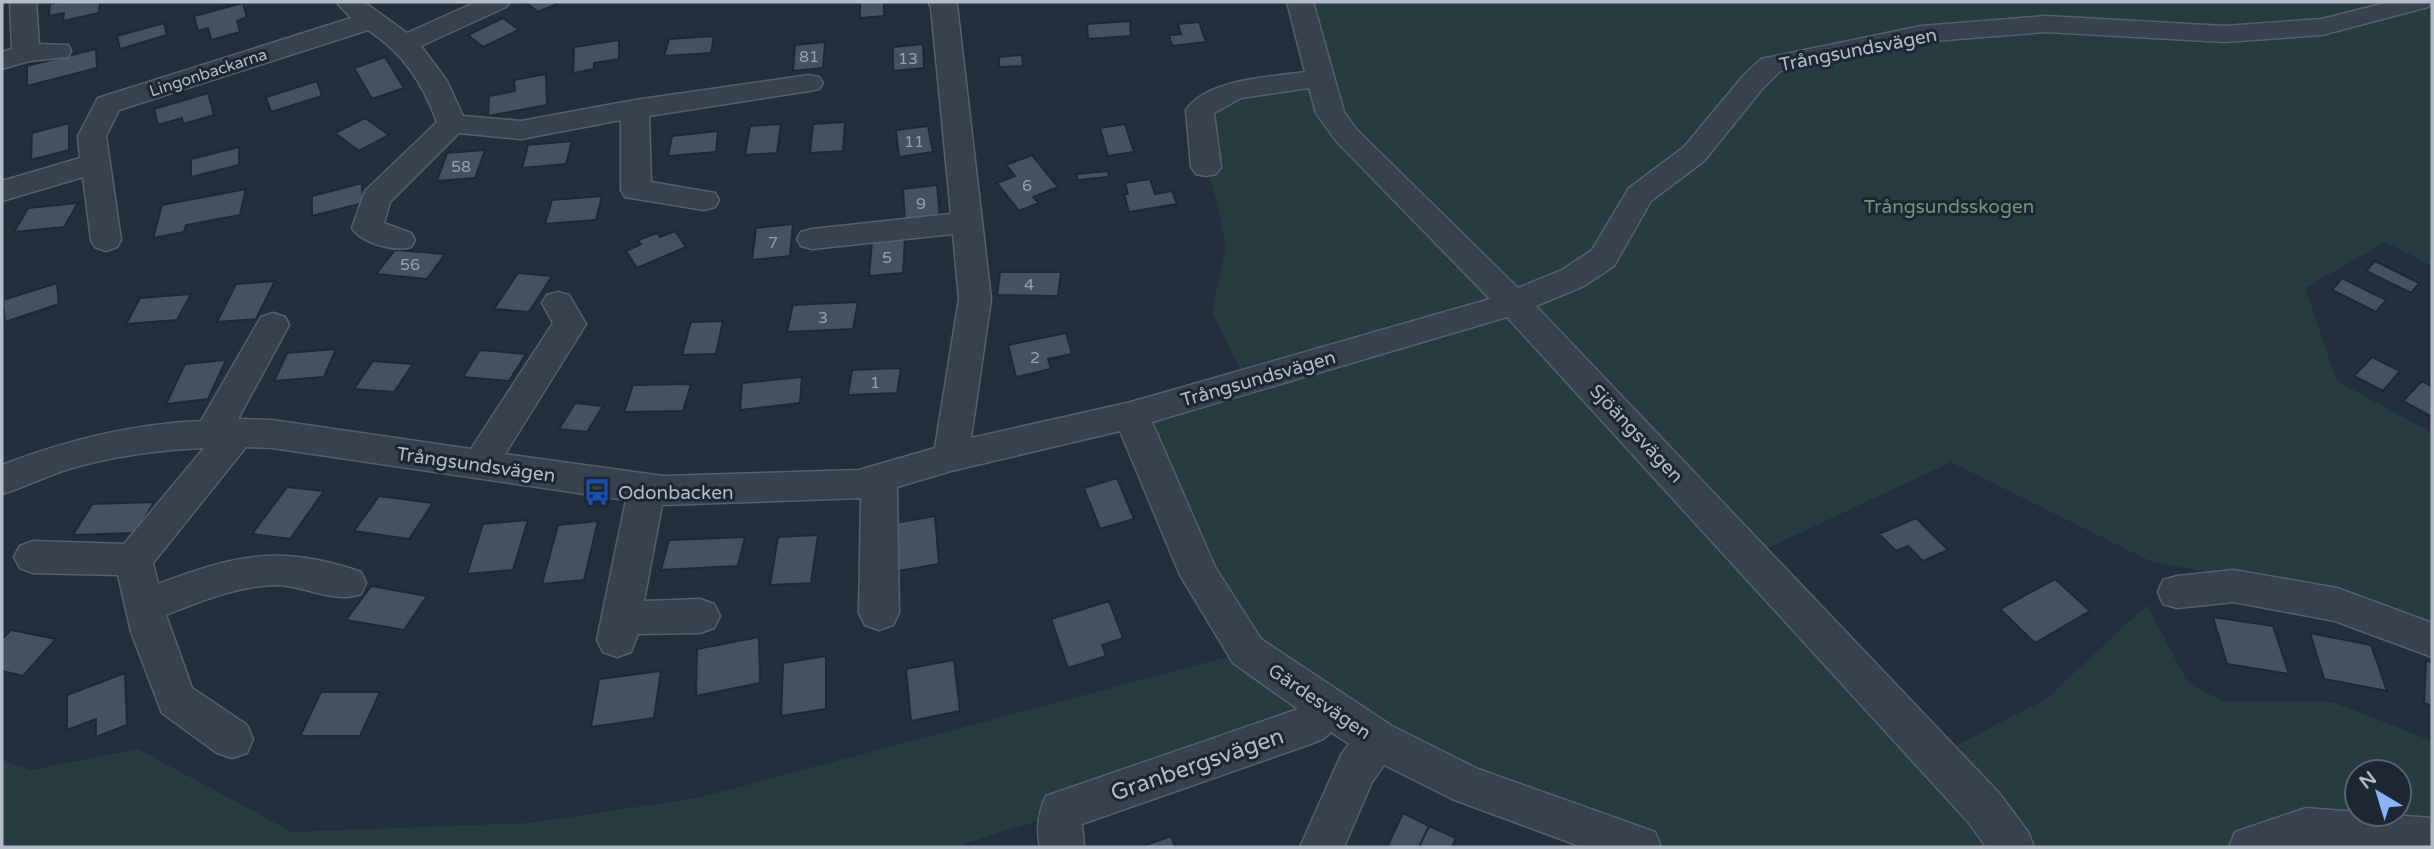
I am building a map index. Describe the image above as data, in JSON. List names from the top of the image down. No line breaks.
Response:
{"streets":{"street":["Trångsundsvägen","Lingonbackarna","Sjöängsvägen","Gärdesvägen","Granbergsvägen"]},"crossings":[["Trångsundsvägen","Sjöängsvägen"],["Trångsundsvägen","Gärdesvägen"],["Gärdesvägen","Granbergsvägen"]],"parks":["Trångsundsskogen"],"places":{"bus stop":["Odonbacken"]},"house_numbers":["81","13","11","58","6","9","7","5","56","4","3","2","1"],"north":"top left"}
